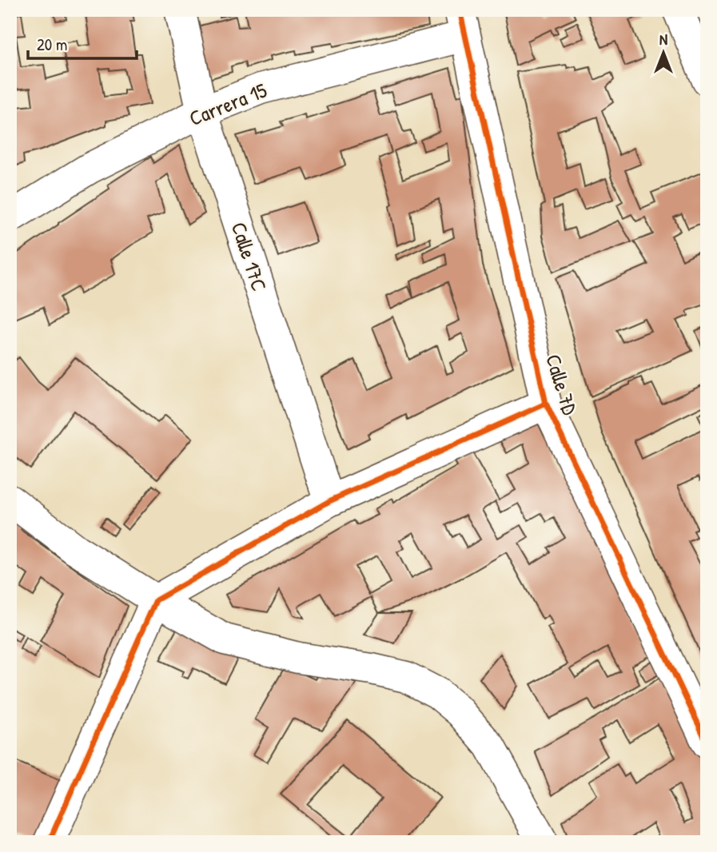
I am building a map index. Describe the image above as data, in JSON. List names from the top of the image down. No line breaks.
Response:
{"streets":{"street":["Carrera 15","Calle 17C","Calle 7D"]},"crossings":[["Carrera 15","Calle 17C"],["Carrera 15","Calle 7D"]],"scale_bar":"20 m","north":"top"}
